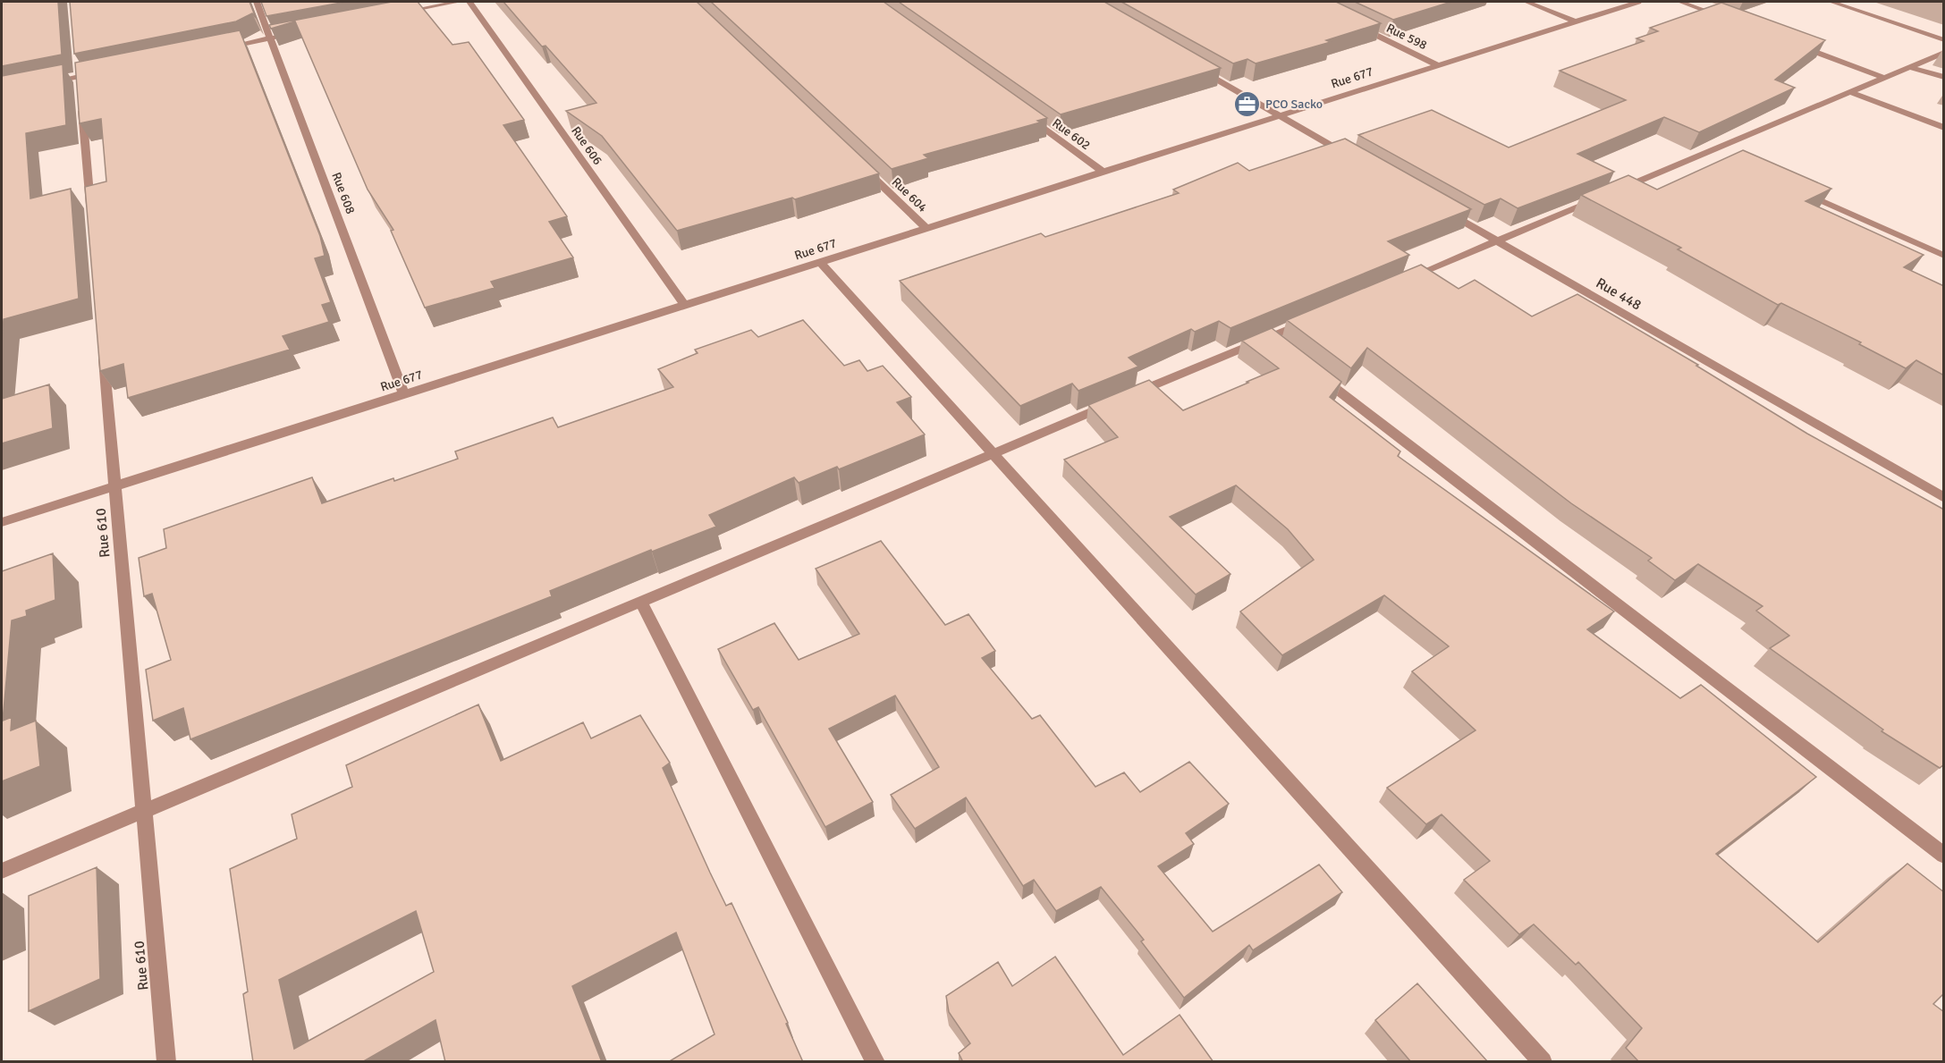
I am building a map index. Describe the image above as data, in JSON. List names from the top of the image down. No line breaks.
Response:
{"streets":{"street":["Rue 598","Rue 677","Rue 602","Rue 606","Rue 608","Rue 604","Rue 448","Rue 610"]},"crossings":[["Rue 598","Rue 677"],["Rue 677","Rue 602"],["Rue 677","Rue 606"],["Rue 677","Rue 608"],["Rue 677","Rue 604"],["Rue 677","Rue 610"]],"places":{"office":["PCO Sacko"]}}
